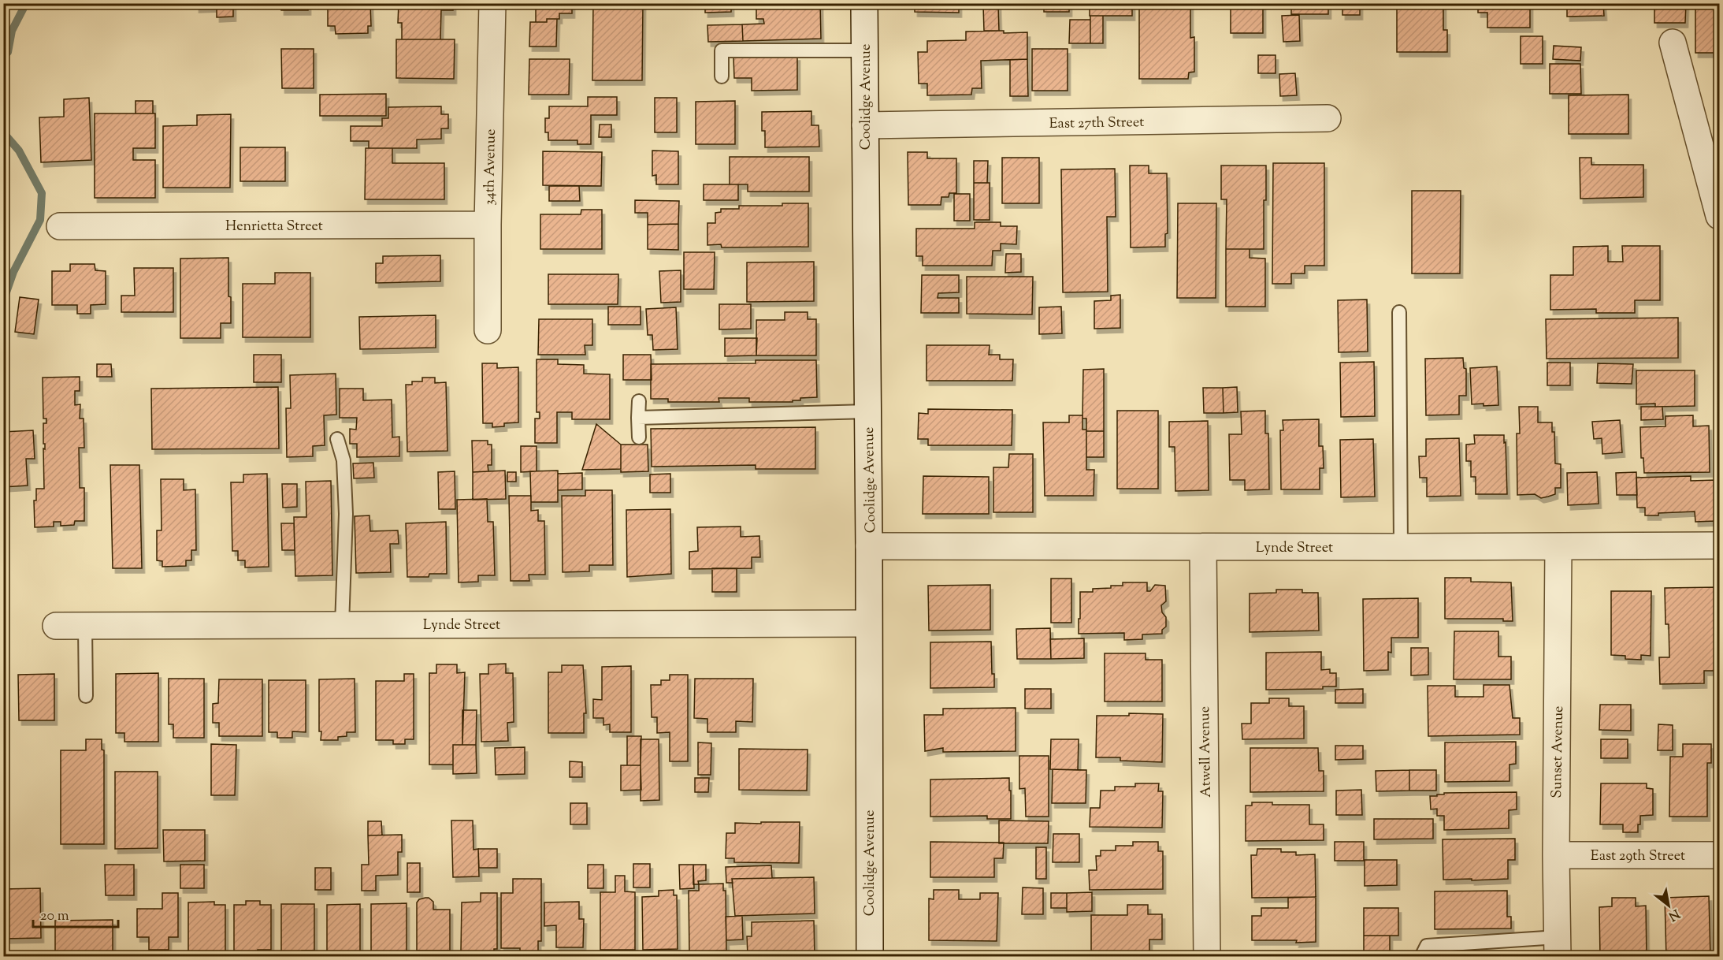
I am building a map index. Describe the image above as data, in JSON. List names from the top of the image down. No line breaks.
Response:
{"streets":{"street":["Coolidge Avenue","East 27th Street","34th Avenue","Henrietta Street","Lynde Street","Atwell Avenue","Sunset Avenue","East 29th Street"]},"crossings":[["Coolidge Avenue","East 27th Street"],["Coolidge Avenue","Lynde Street"],["34th Avenue","Henrietta Street"],["Lynde Street","Atwell Avenue"],["Lynde Street","Sunset Avenue"],["Sunset Avenue","East 29th Street"]],"scale_bar":"20 m","north":"bottom right"}
